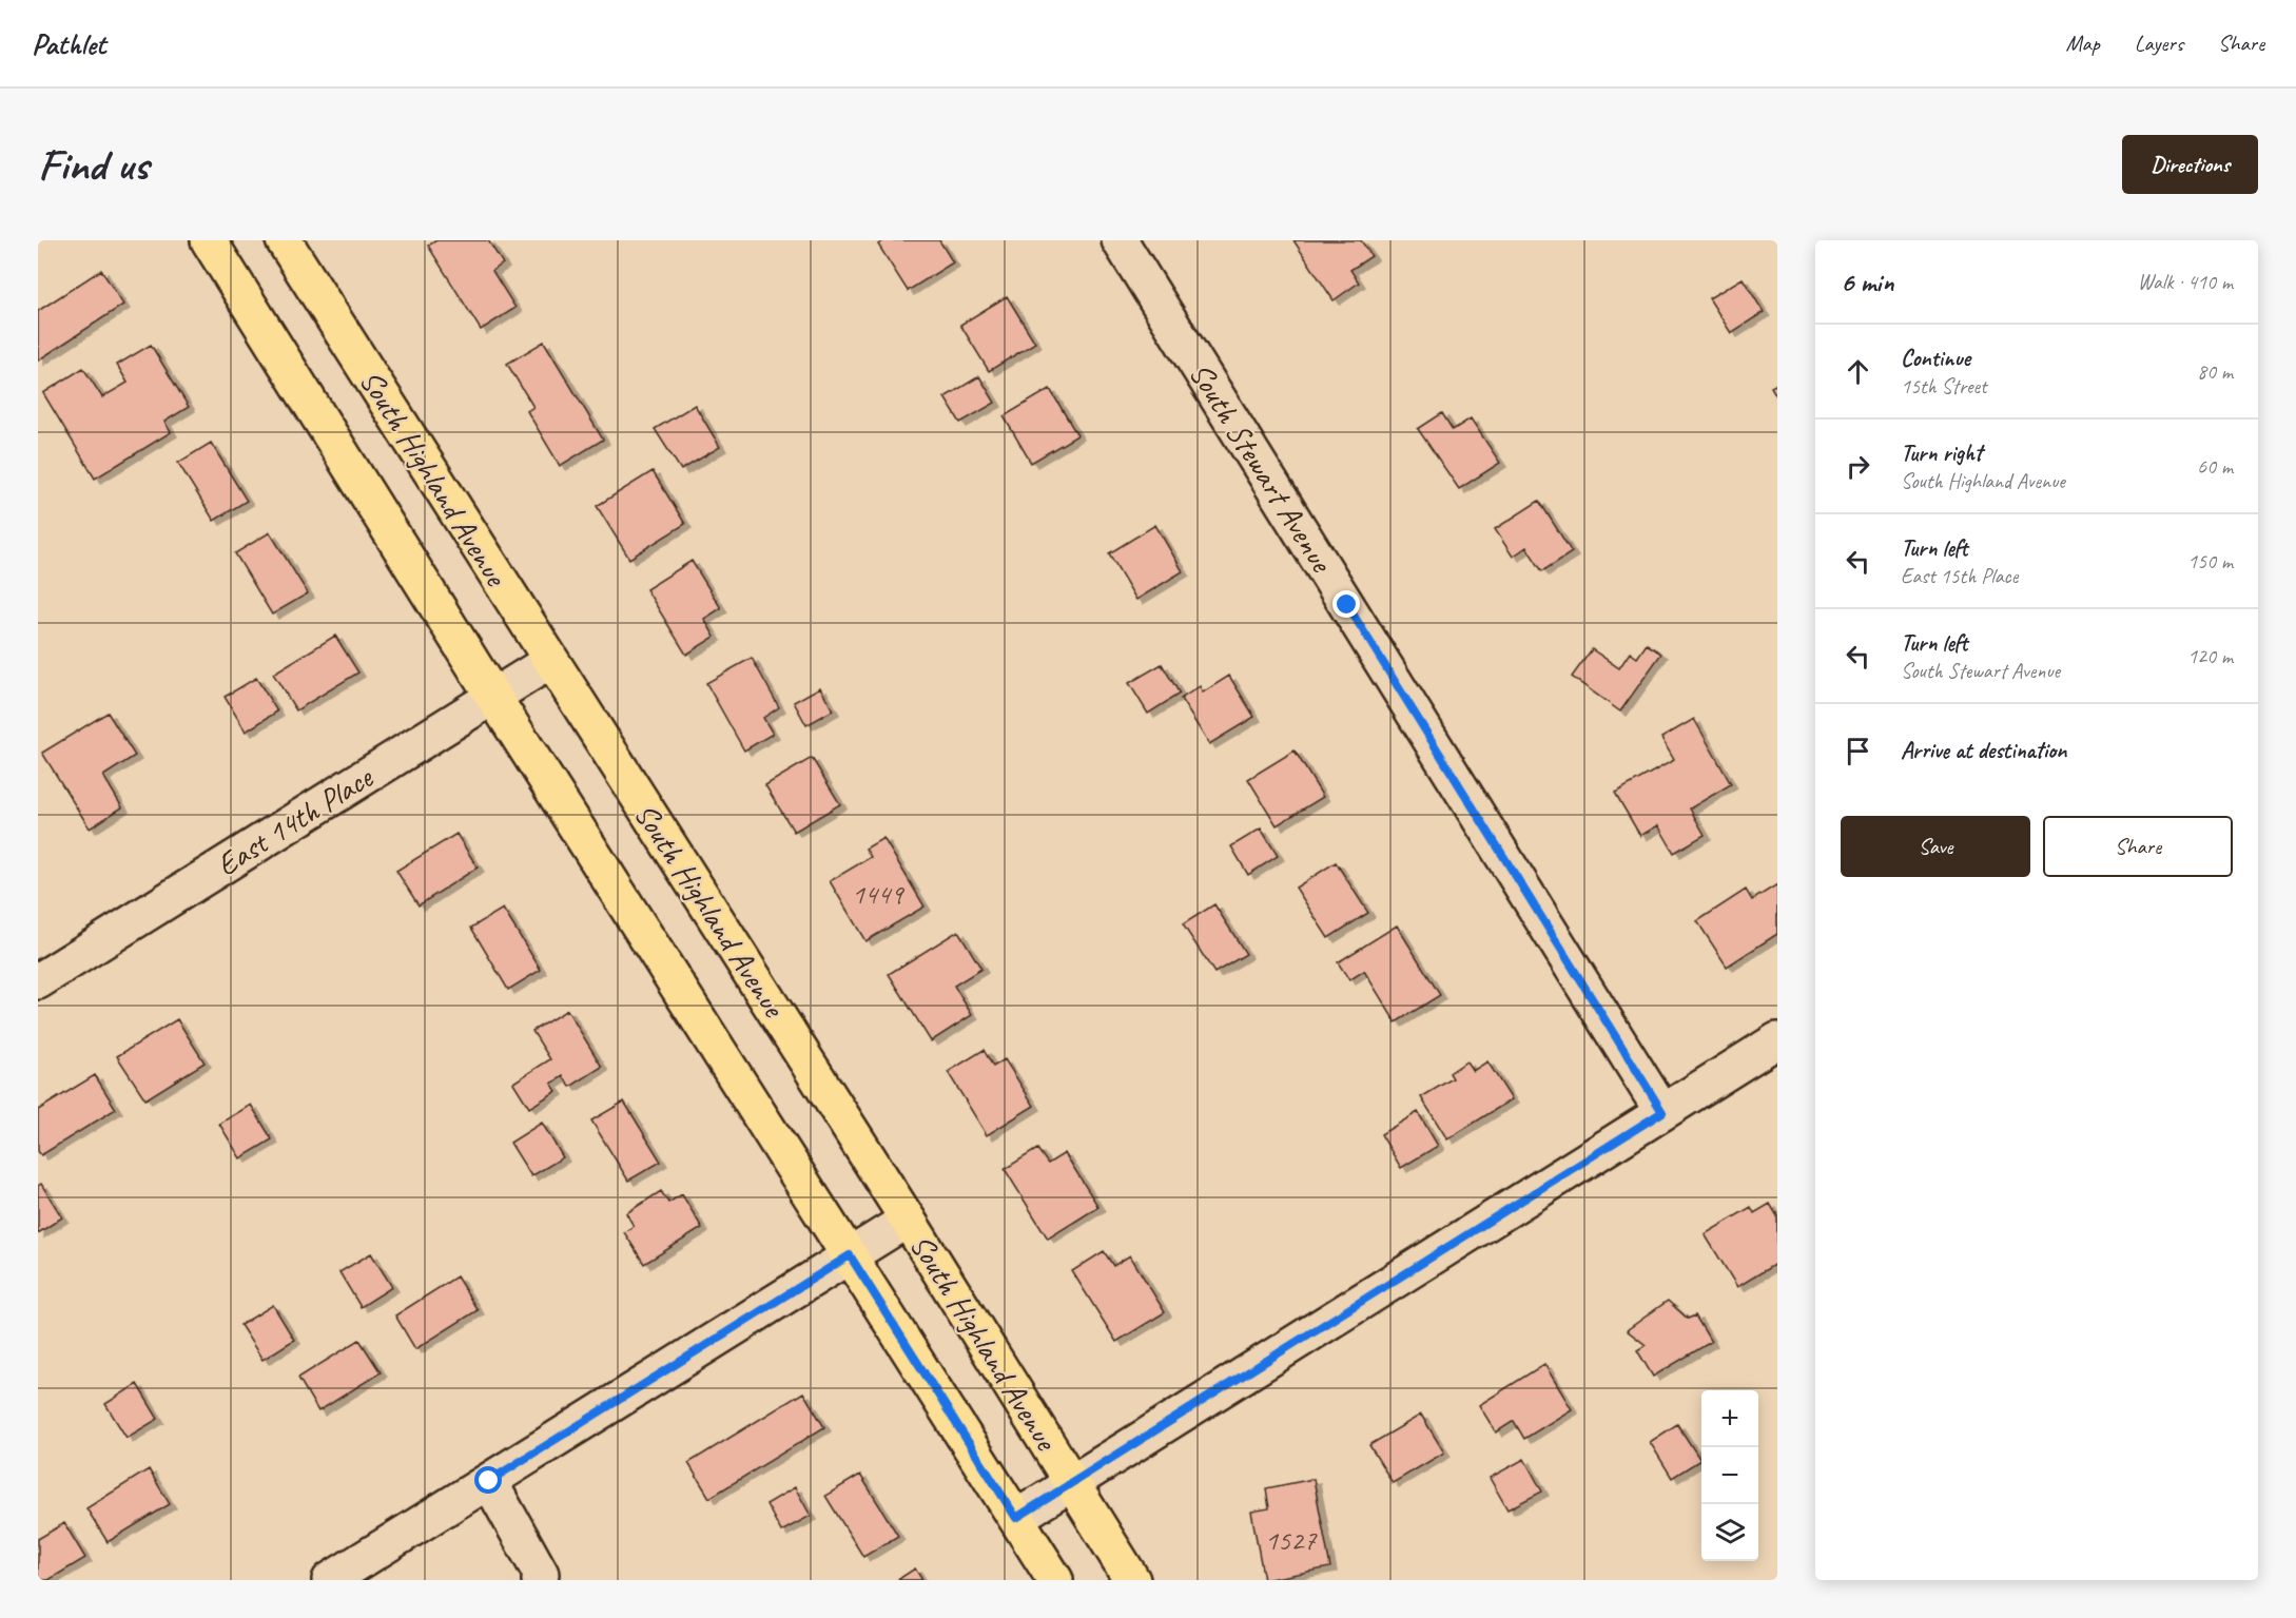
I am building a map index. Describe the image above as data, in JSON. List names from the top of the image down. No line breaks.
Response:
{"streets":{"main road":["South Highland Avenue"],"street":["South Stewart Avenue","East 14th Place"]},"crossings":[["South Highland Avenue","East 14th Place"]],"house_numbers":["1449","1527"],"page":{"header":"Pathlet","nav":["Map","Layers","Share"],"buttons":["Directions",["Save","Share"]],"title":"Find us","heading":["6 min","Walk · 410 m"],"list":[["Continue","15th Street","80 m"],["Turn right","South Highland Avenue","60 m"],["Turn left","East 15th Place","150 m"],["Turn left","South Stewart Avenue","120 m"],"Arrive at destination"],"map_buttons":["+","−"]}}
